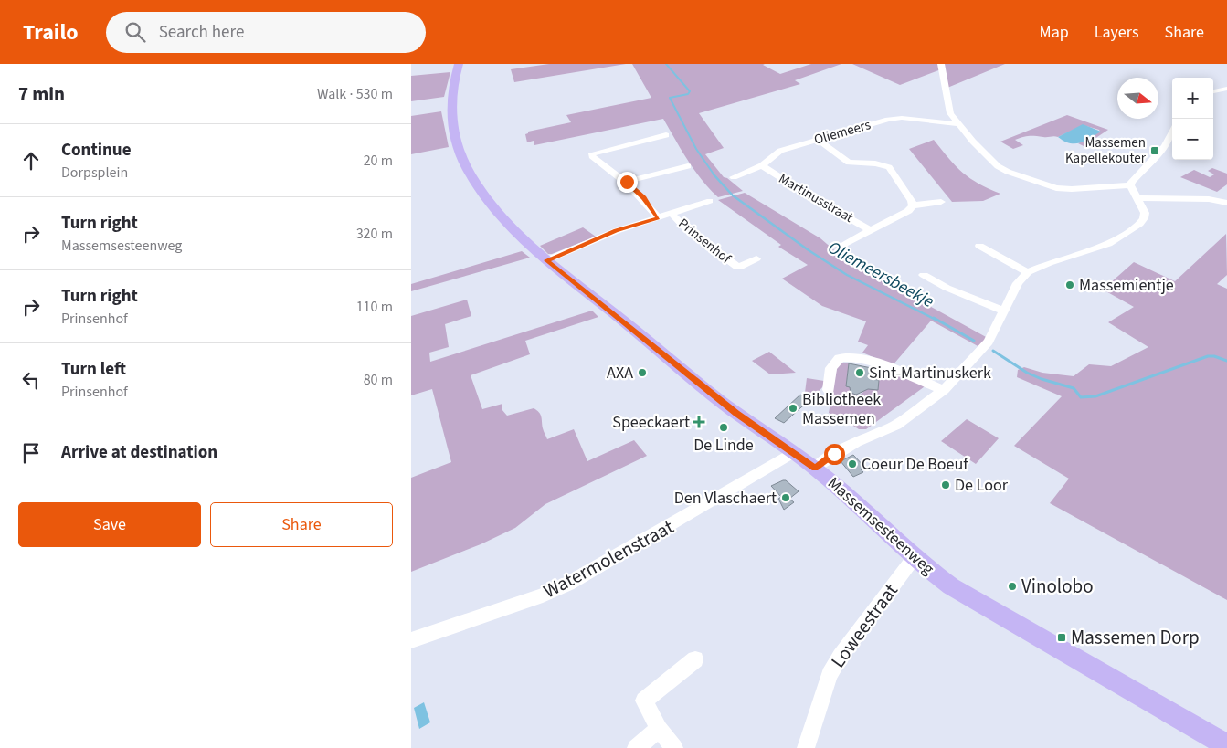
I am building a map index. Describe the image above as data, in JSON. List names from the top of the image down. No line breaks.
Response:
{"streets":{"main road":["Massemsesteenweg"],"street":["Oliemeers","Martinusstraat","Prinsenhof","Watermolenstraat","Loweestraat"]},"crossings":[["Oliemeers","Martinusstraat"],["Prinsenhof","Massemsesteenweg"],["Massemsesteenweg","Watermolenstraat"],["Massemsesteenweg","Loweestraat"]],"water":["Oliemeersbeekje"],"places":{"transit":["Massemen Kapellekouter","Massemen Dorp"],"other":["Massemientje","AXA","Sint-Martinuskerk","Bibliotheek Massemen","De Linde","Coeur De Boeuf","De Loor","Den Vlaschaert","Vinolobo"],"health":["Speeckaert"]},"north":"right","page":{"header":"Trailo","search":"Search here","nav":["Map","Layers","Share"],"heading":["7 min","Walk · 530 m"],"map_buttons":["+","−"],"list":[["Continue","Dorpsplein","20 m"],["Turn right","Massemsesteenweg","320 m"],["Turn right","Prinsenhof","110 m"],["Turn left","Prinsenhof","80 m"],"Arrive at destination"],"buttons":["Save","Share"]}}
